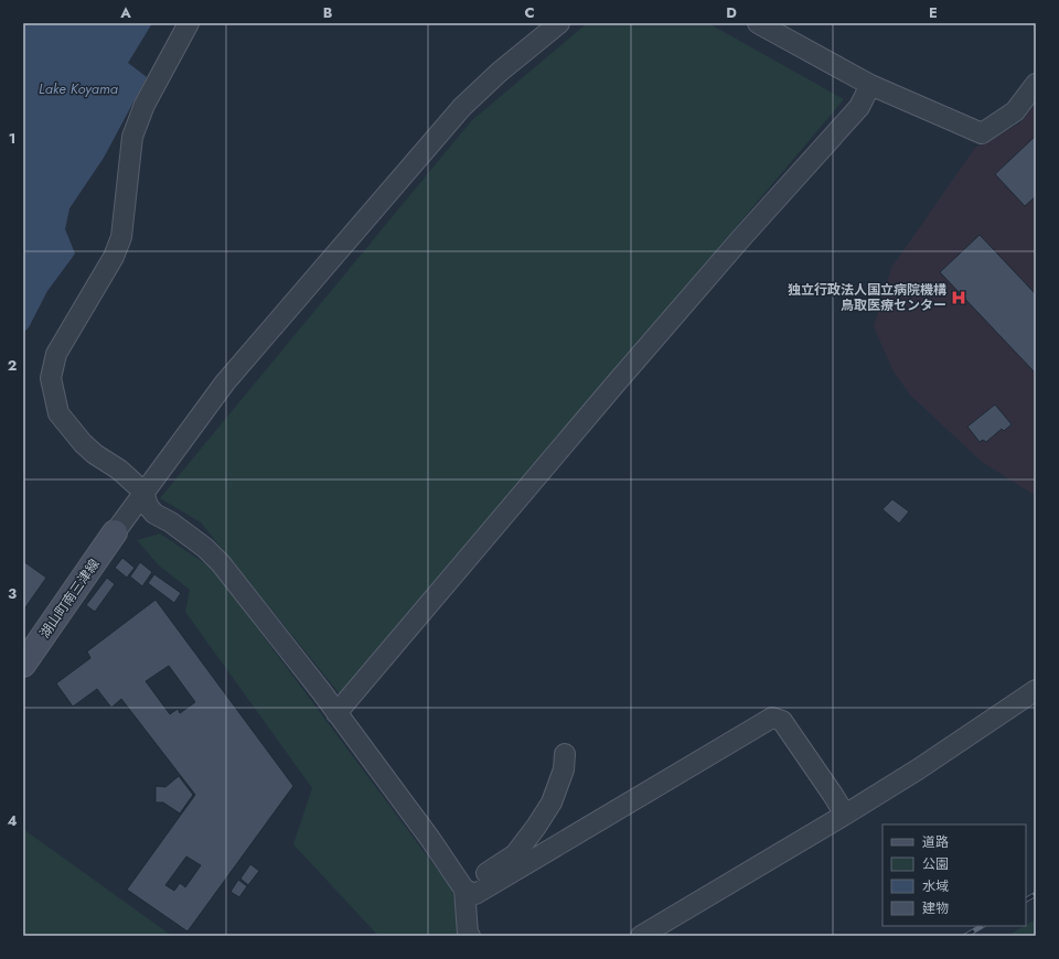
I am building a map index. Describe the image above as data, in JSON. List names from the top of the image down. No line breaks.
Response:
{"streets":{"street":["湖山町南三津線"]},"water":["Lake Koyama"],"places":{"hospital":["独立行政法人国立病院機構 鳥取医療センター"]},"legend":["道路","公園","水域","建物"],"grid":{"columns":["A","B","C","D","E"],"rows":["1","2","3","4"]}}
